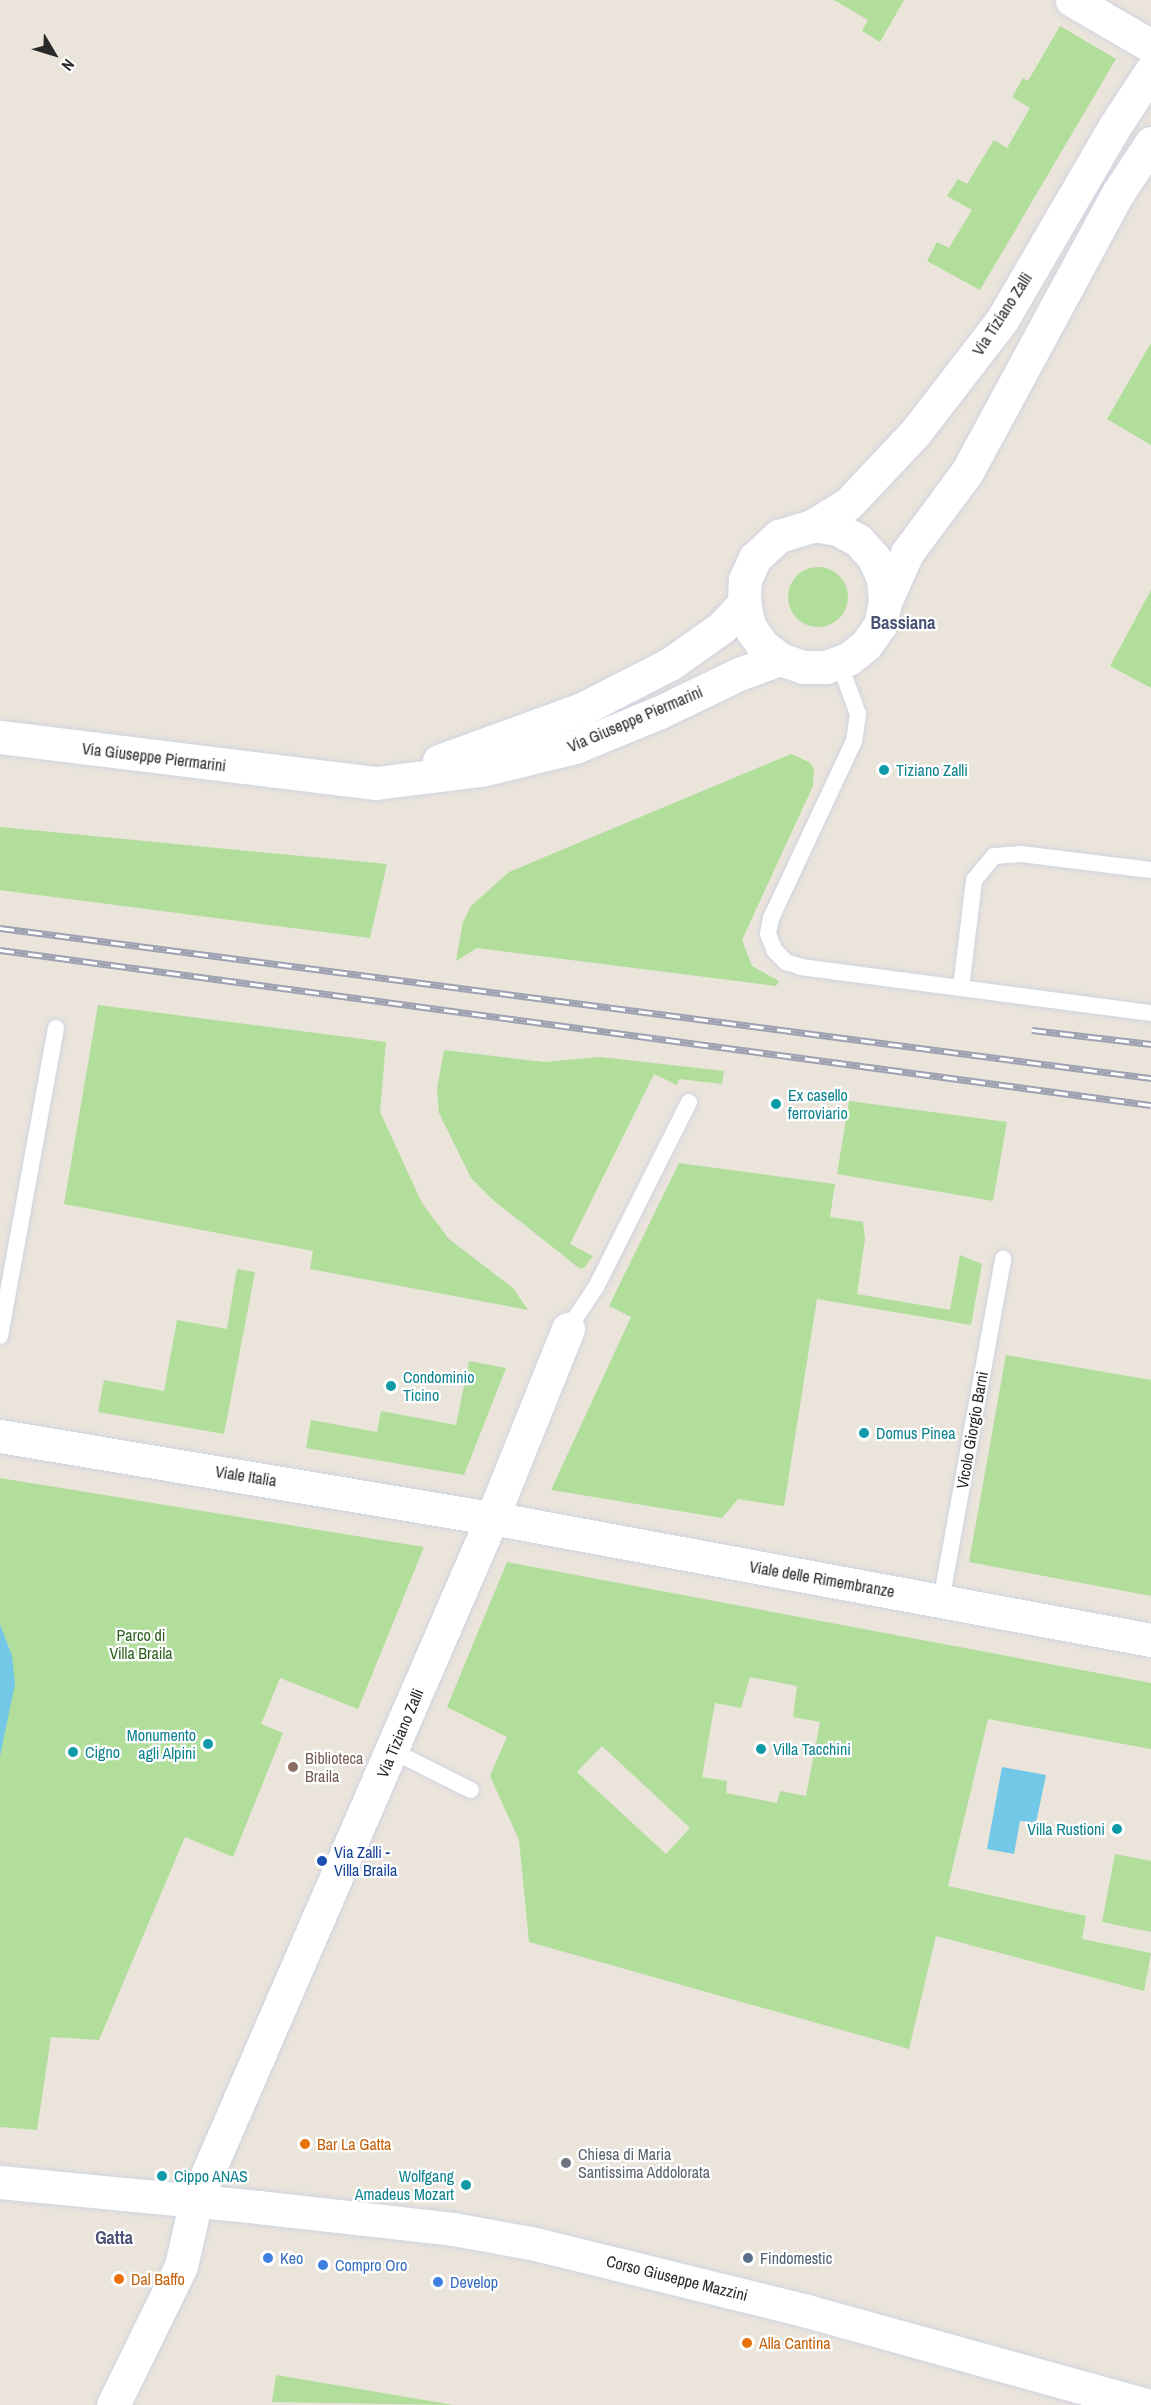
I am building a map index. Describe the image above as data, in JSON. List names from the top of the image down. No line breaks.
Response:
{"streets":{"street":["Via Tiziano Zalli","Via Giuseppe Piermarini","Viale Italia","Viale delle Rimembranze","Corso Giuseppe Mazzini"],"lane":["Vicolo Giorgio Barni"]},"crossings":[["Via Tiziano Zalli","Via Giuseppe Piermarini"],["Via Tiziano Zalli","Viale Italia"],["Via Tiziano Zalli","Viale delle Rimembranze"],["Via Tiziano Zalli","Corso Giuseppe Mazzini"],["Vicolo Giorgio Barni","Viale delle Rimembranze"],["Viale Italia","Viale delle Rimembranze"]],"districts":["Bassiana","Gatta"],"parks":["Parco di Villa Braila"],"places":["Tiziano Zalli","Ex casello ferroviario","Condominio Ticino","Domus Pinea","Monumento agli Alpini","Villa Tacchini","Cigno","Biblioteca Braila","Villa Rustioni","Via Zalli - Villa Braila","Bar La Gatta","Chiesa di Maria Santissima Addolorata","Cippo ANAS","Wolfgang Amadeus Mozart","Keo","Findomestic","Compro Oro","Dal Baffo","Develop","Alla Cantina"],"north":"bottom right"}
